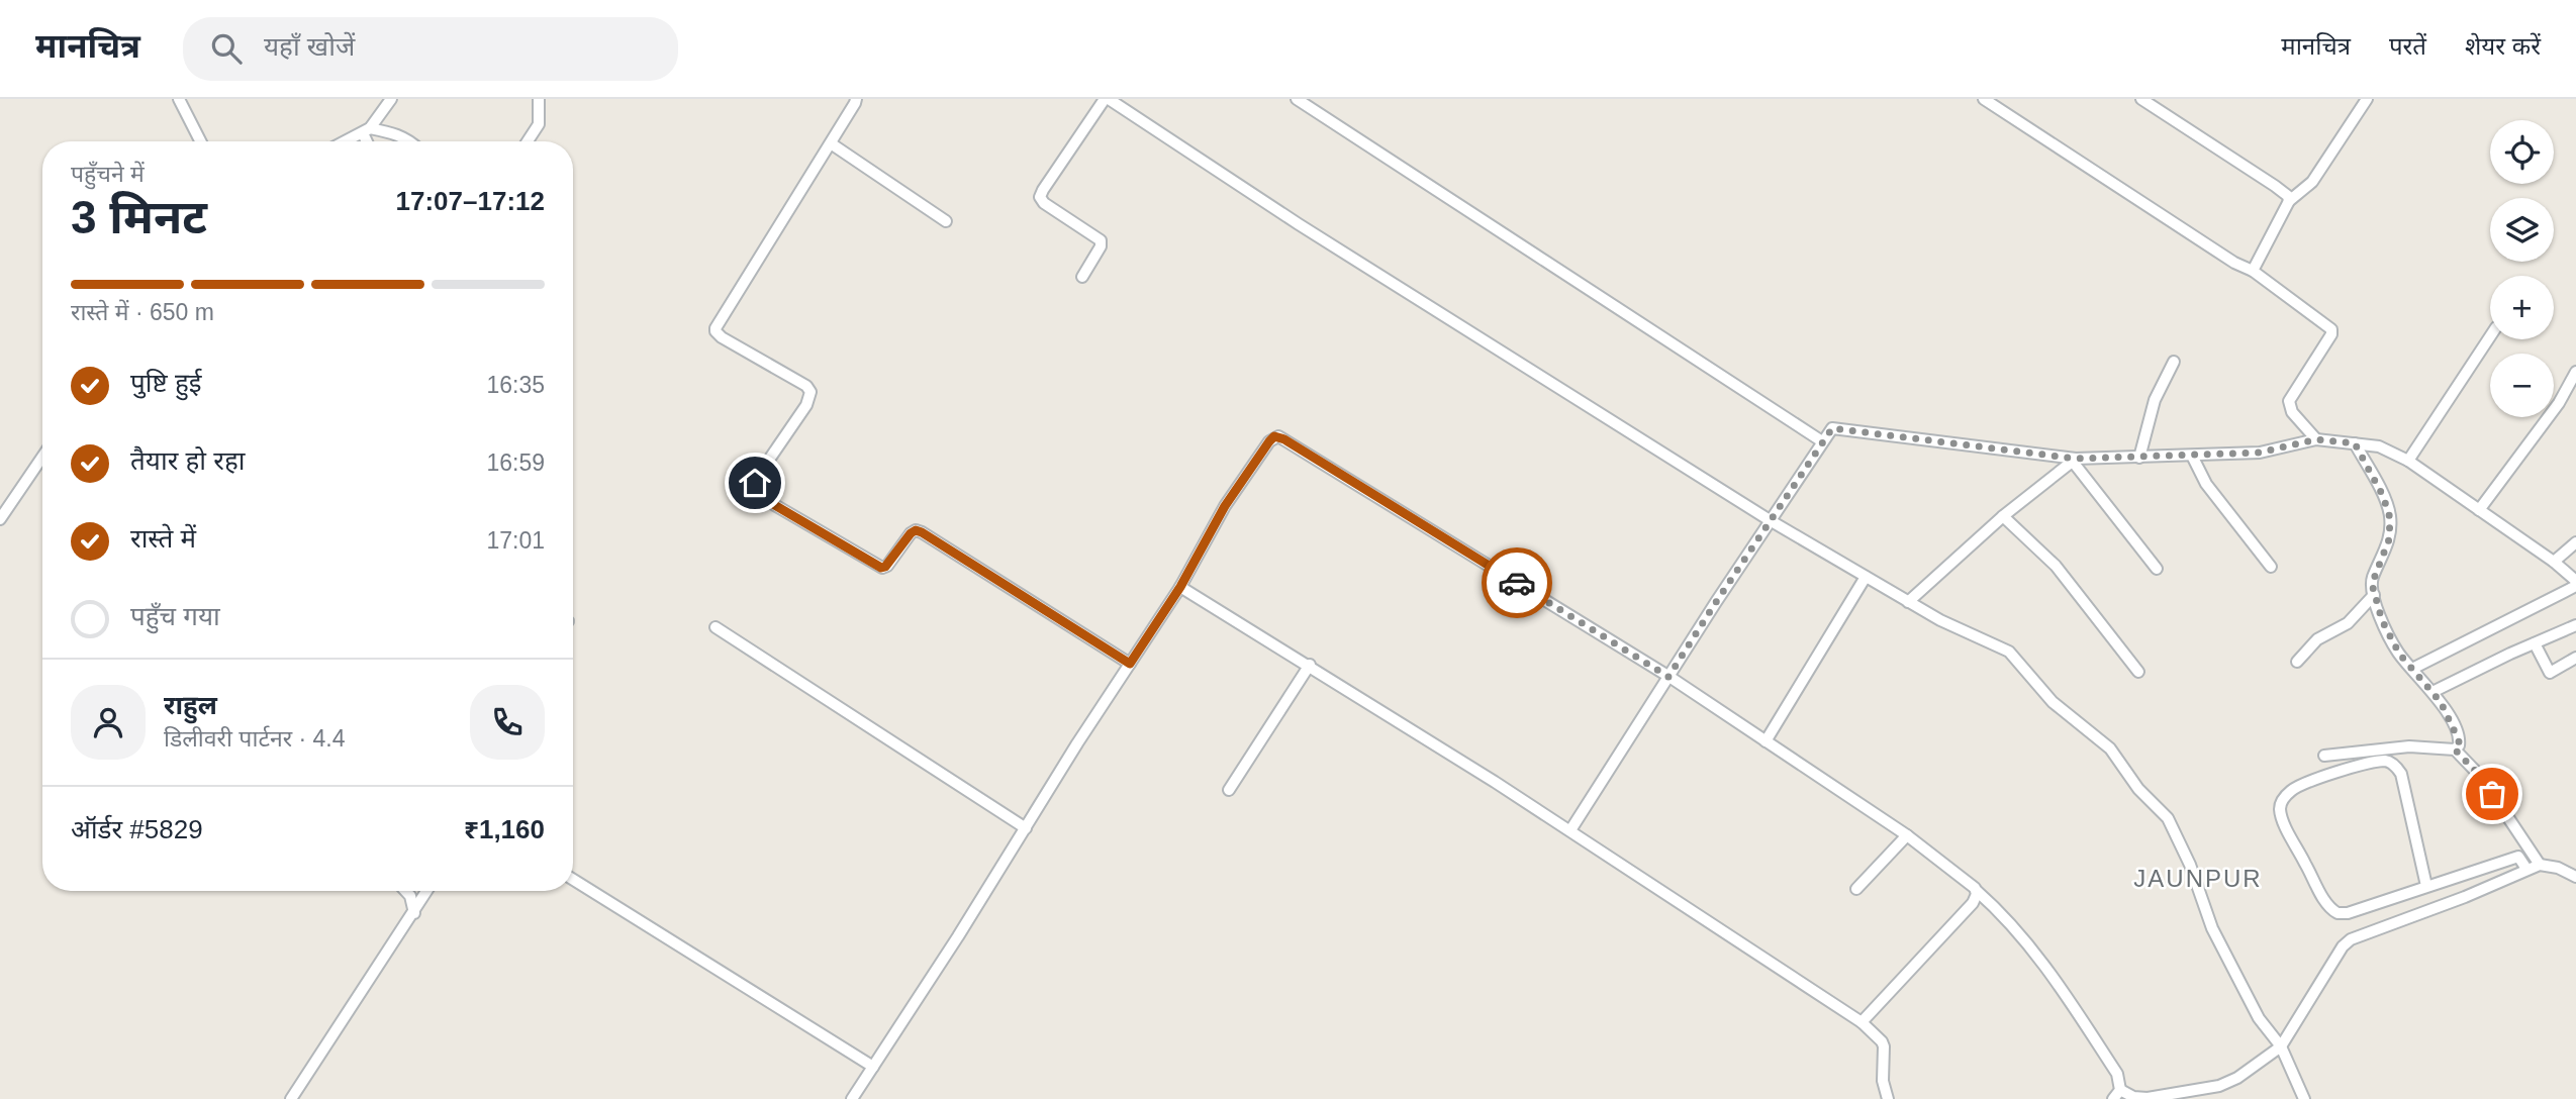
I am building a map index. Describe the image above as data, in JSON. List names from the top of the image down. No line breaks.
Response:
{"districts":["JAUNPUR"],"page":{"header":"मानचित्र","search":"यहाँ खोजें","nav":["मानचित्र","परतें","शेयर करें"],"map_buttons":["+","−"],"heading":["3 मिनट","पहुँचने में","17:07–17:12"],"panel":["राहुल","डिलीवरी पार्टनर · 4.4","ऑर्डर #5829","₹1,160"],"bar":"रास्ते में · 650 m","list":[["पुष्टि हुई","16:35"],["तैयार हो रहा","16:59"],["रास्ते में","17:01"],"पहुँच गया"]}}
